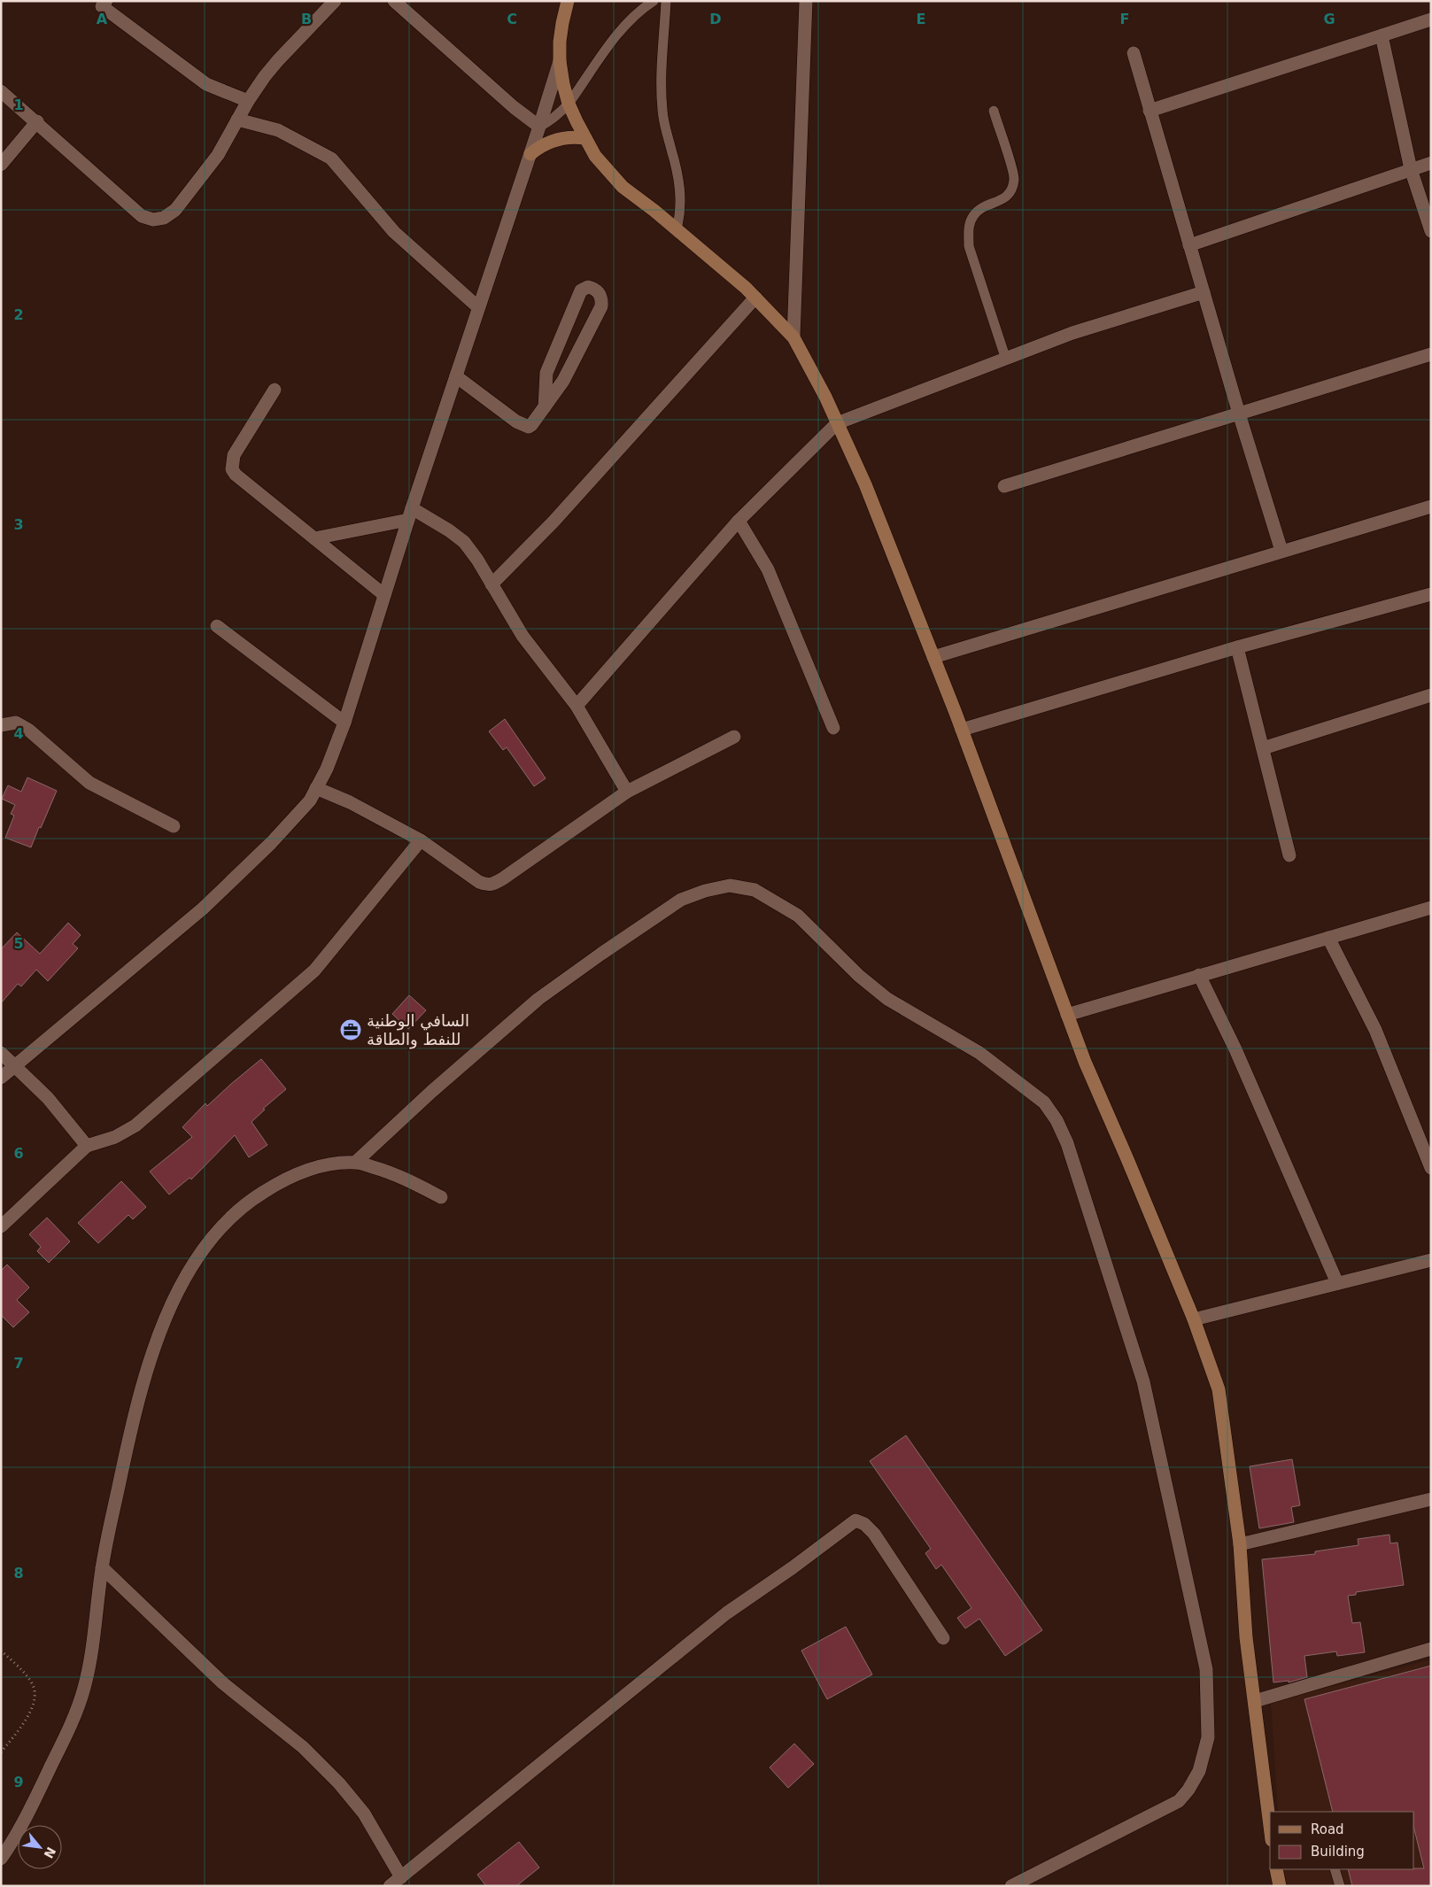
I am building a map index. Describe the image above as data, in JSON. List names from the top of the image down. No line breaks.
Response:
{"places":{"office":["السافي الوطنية للنفط والطاقة"]},"legend":["Road","Building"],"north":"bottom right","grid":{"columns":["A","B","C","D","E","F","G"],"rows":["1","2","3","4","5","6","7","8","9"]}}
